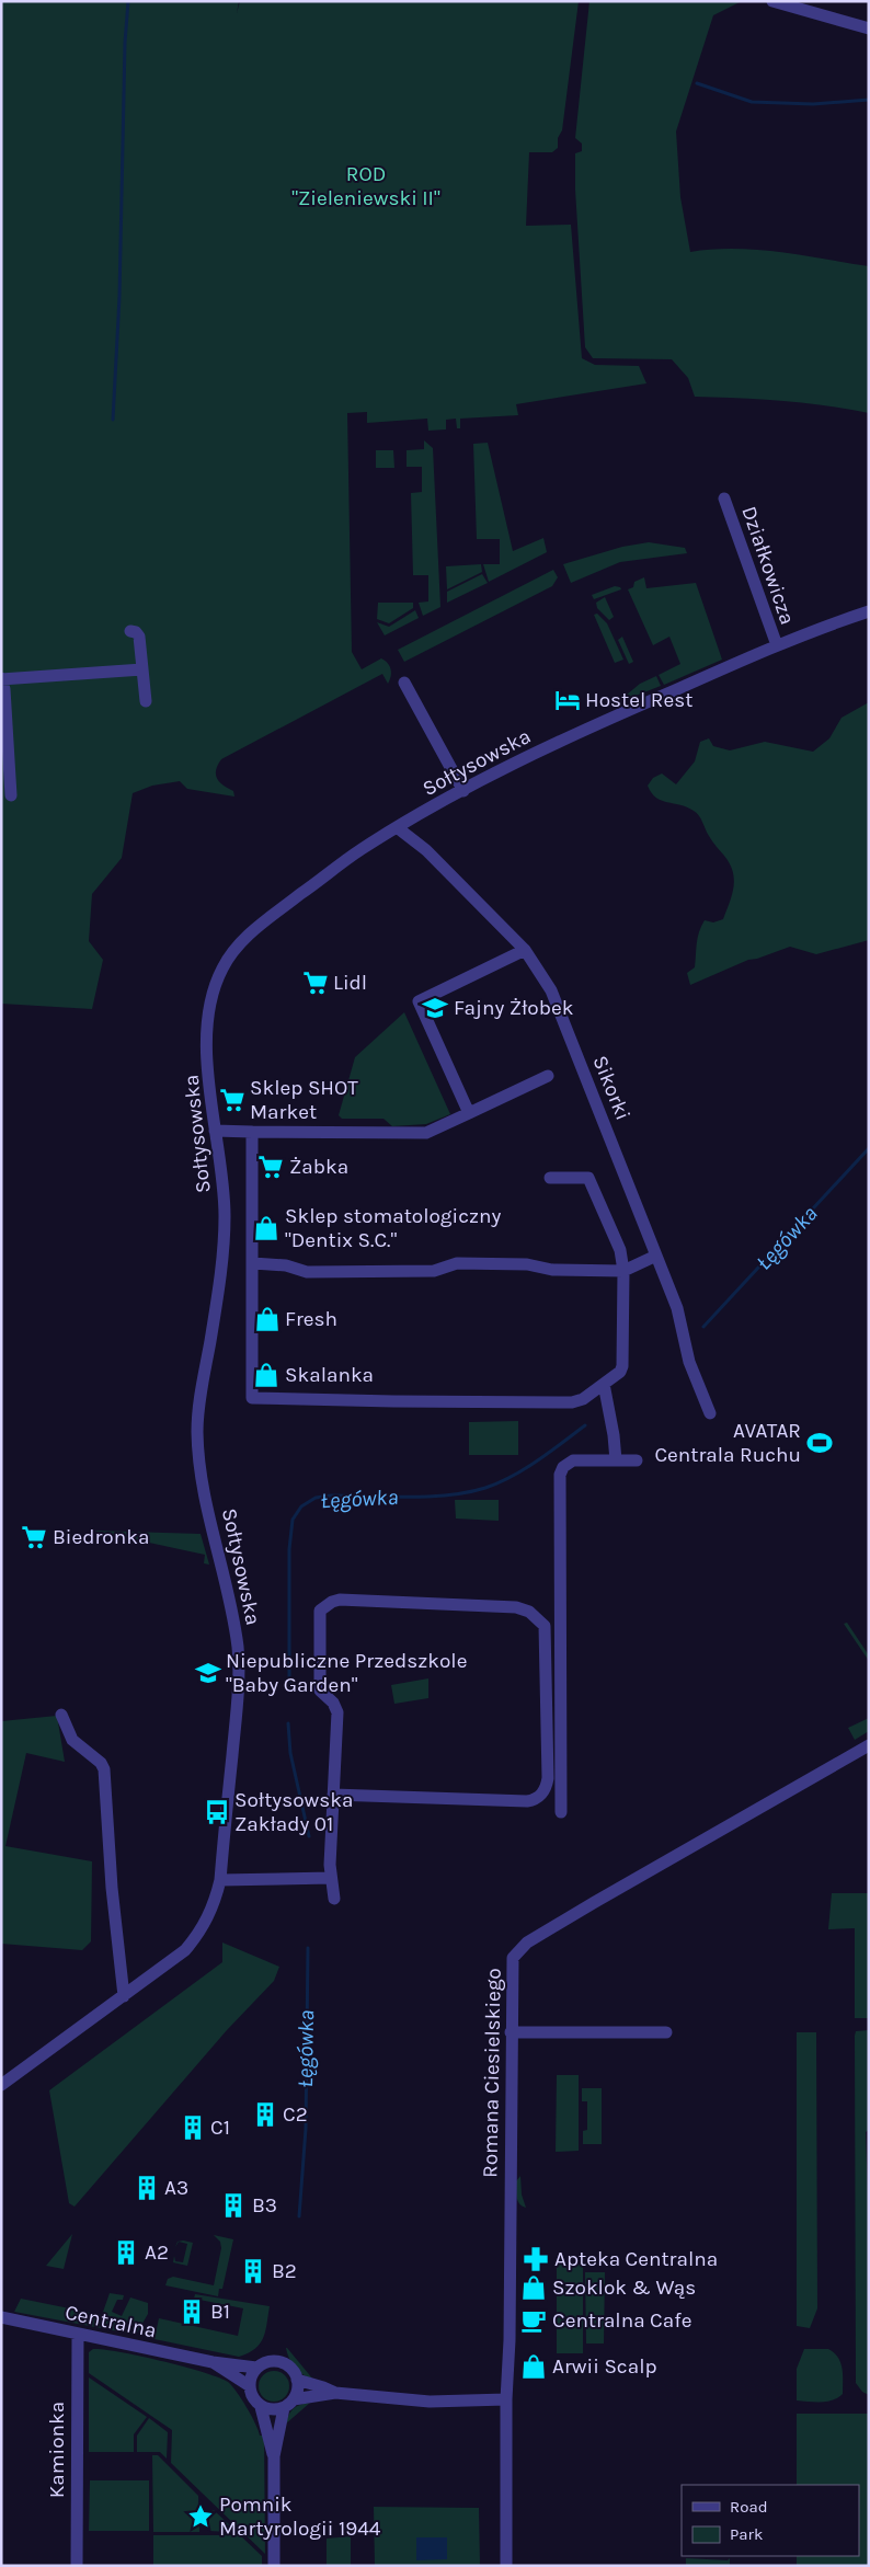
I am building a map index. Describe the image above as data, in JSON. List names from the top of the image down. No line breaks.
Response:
{"streets":{"street":["Działkowicza","Sołtysowska","Sikorki","Romana Ciesielskiego","Centralna","Kamionka"]},"crossings":[["Działkowicza","Sołtysowska"],["Sołtysowska","Sikorki"],["Centralna","Kamionka"]],"water":["Łęgówka"],"parks":["ROD \"Zieleniewski II\""],"places":{"hotel":["Hostel Rest"],"supermarket":["Lidl","Sklep SHOT Market","Żabka","Biedronka"],"school or university":["Fajny Żłobek","Niepubliczne Przedszkole \"Baby Garden\""],"shop":["Sklep stomatologiczny \"Dentix S.C.\"","Fresh","Skalanka","Szoklok & Wąs","Arwii Scalp"],"sports":["AVATAR Centrala Ruchu"],"bus stop":["Sołtysowska Zakłady 01"],"building":["C2","C1","A3","B3","A2","B2","B1"],"pharmacy":["Apteka Centralna"],"cafe":["Centralna Cafe"],"place":["Pomnik Martyrologii 1944"]},"legend":["Road","Park"]}
